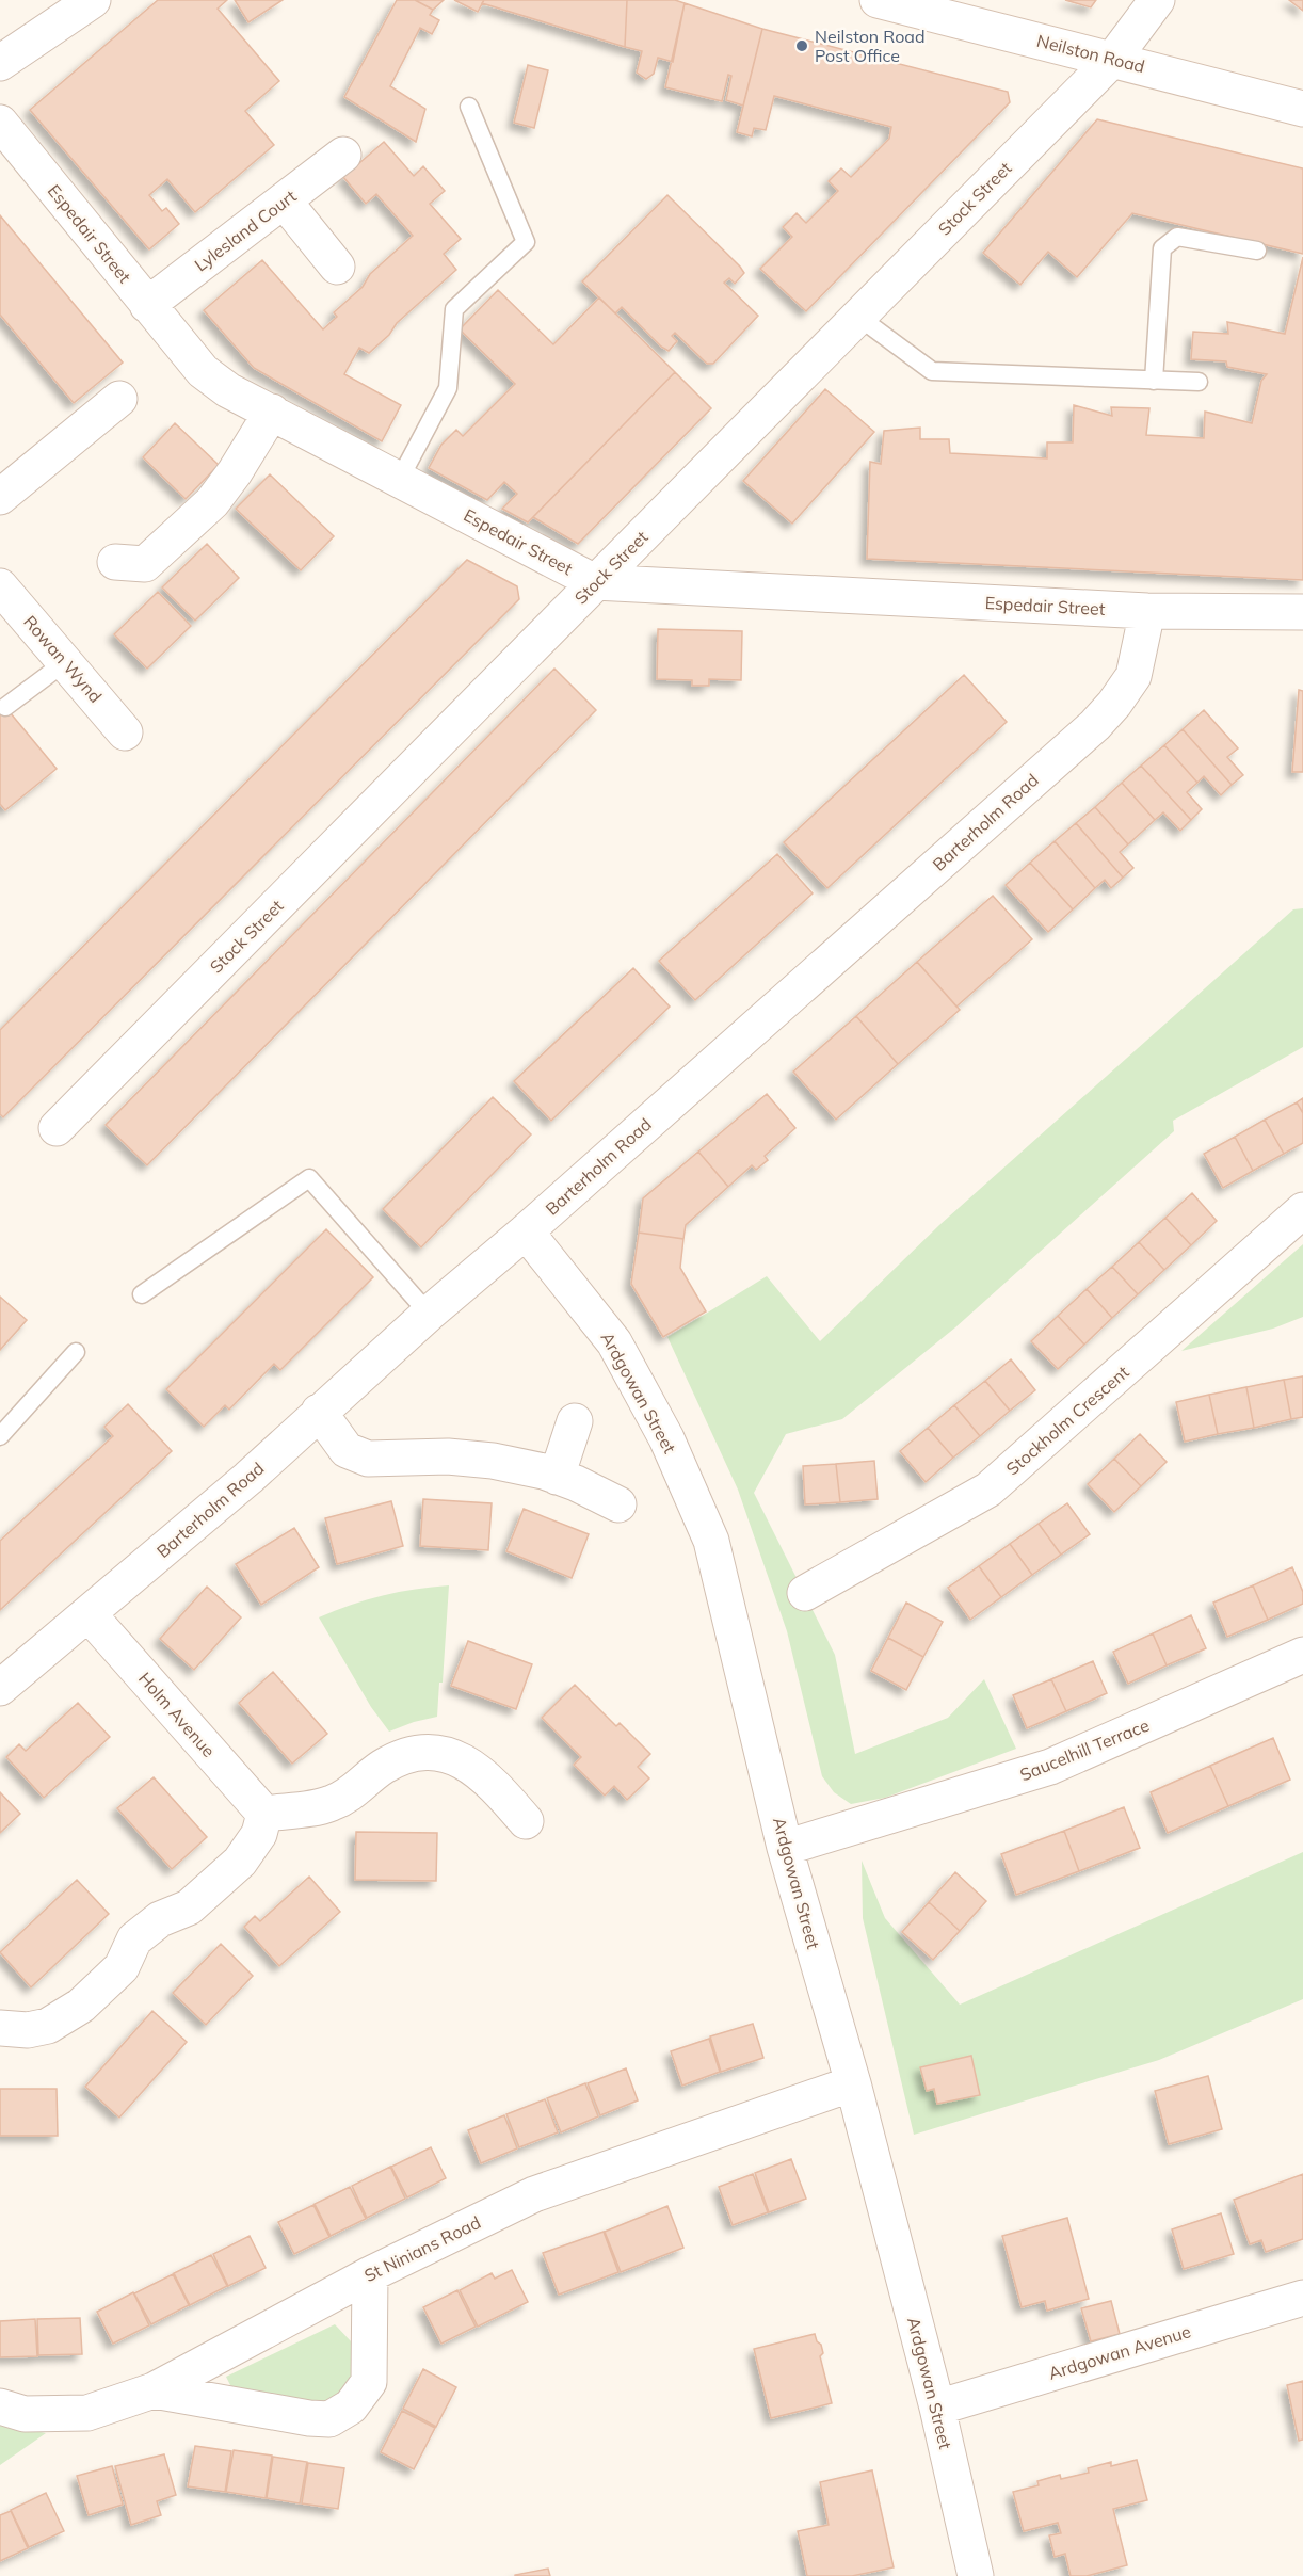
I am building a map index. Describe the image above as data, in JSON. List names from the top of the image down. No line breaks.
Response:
{"streets":{"street":["Neilston Road","Stock Street","Lylesland Court","Espedair Street","Rowan Wynd","Barterholm Road","Ardgowan Street","Stockholm Crescent","Holm Avenue","Saucelhill Terrace","St Ninians Road","Ardgowan Avenue"]},"crossings":[["Neilston Road","Stock Street"],["Stock Street","Espedair Street"],["Lylesland Court","Espedair Street"],["Espedair Street","Barterholm Road"],["Barterholm Road","Ardgowan Street"],["Barterholm Road","Holm Avenue"],["Ardgowan Street","Saucelhill Terrace"],["Ardgowan Street","St Ninians Road"],["Ardgowan Street","Ardgowan Avenue"]],"places":["Neilston Road Post Office"]}
